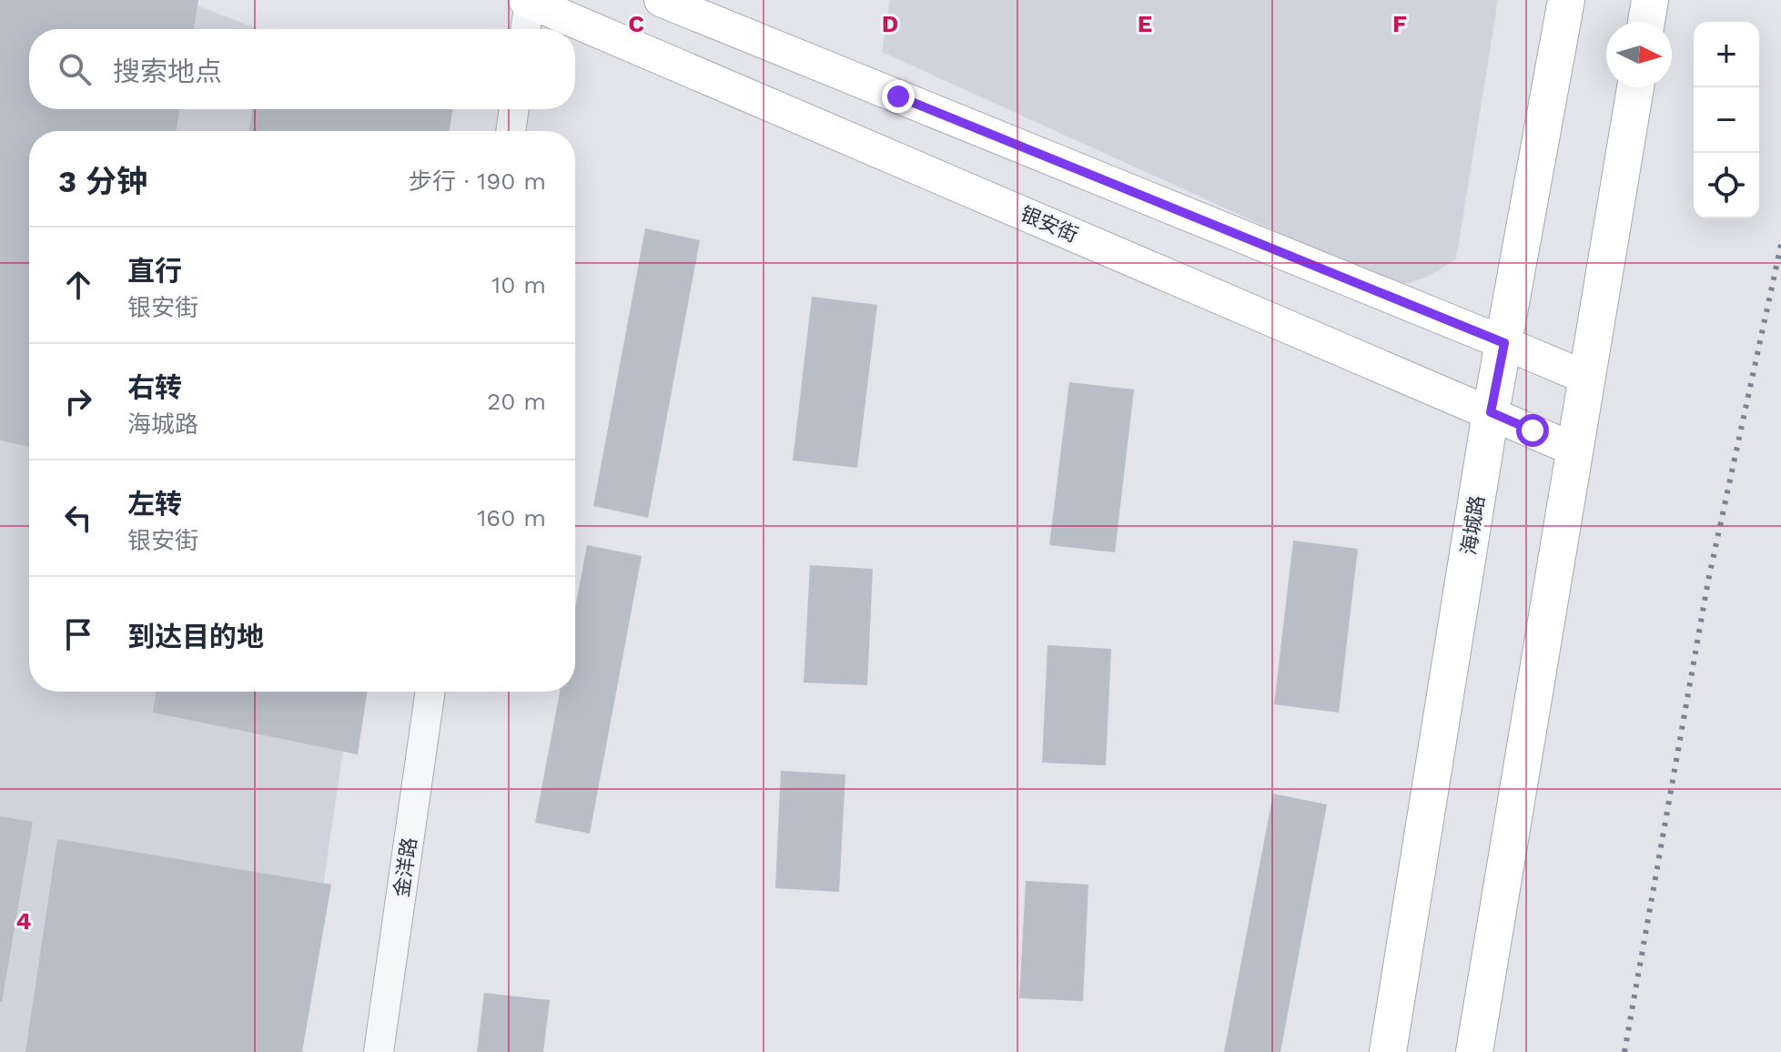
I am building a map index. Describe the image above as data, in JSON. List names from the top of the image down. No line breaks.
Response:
{"streets":{"main road":["银安街","海城路"],"street":["金洋路"]},"crossings":[["银安街","海城路"]],"north":"right","page":{"map_buttons":["+","−"],"search":"搜索地点","heading":["3 分钟","步行 · 190 m"],"list":[["直行","银安街","10 m"],["右转","海城路","20 m"],["左转","银安街","160 m"],"到达目的地"]},"grid":{"columns":["C","D","E","F"],"rows":["4"]}}
